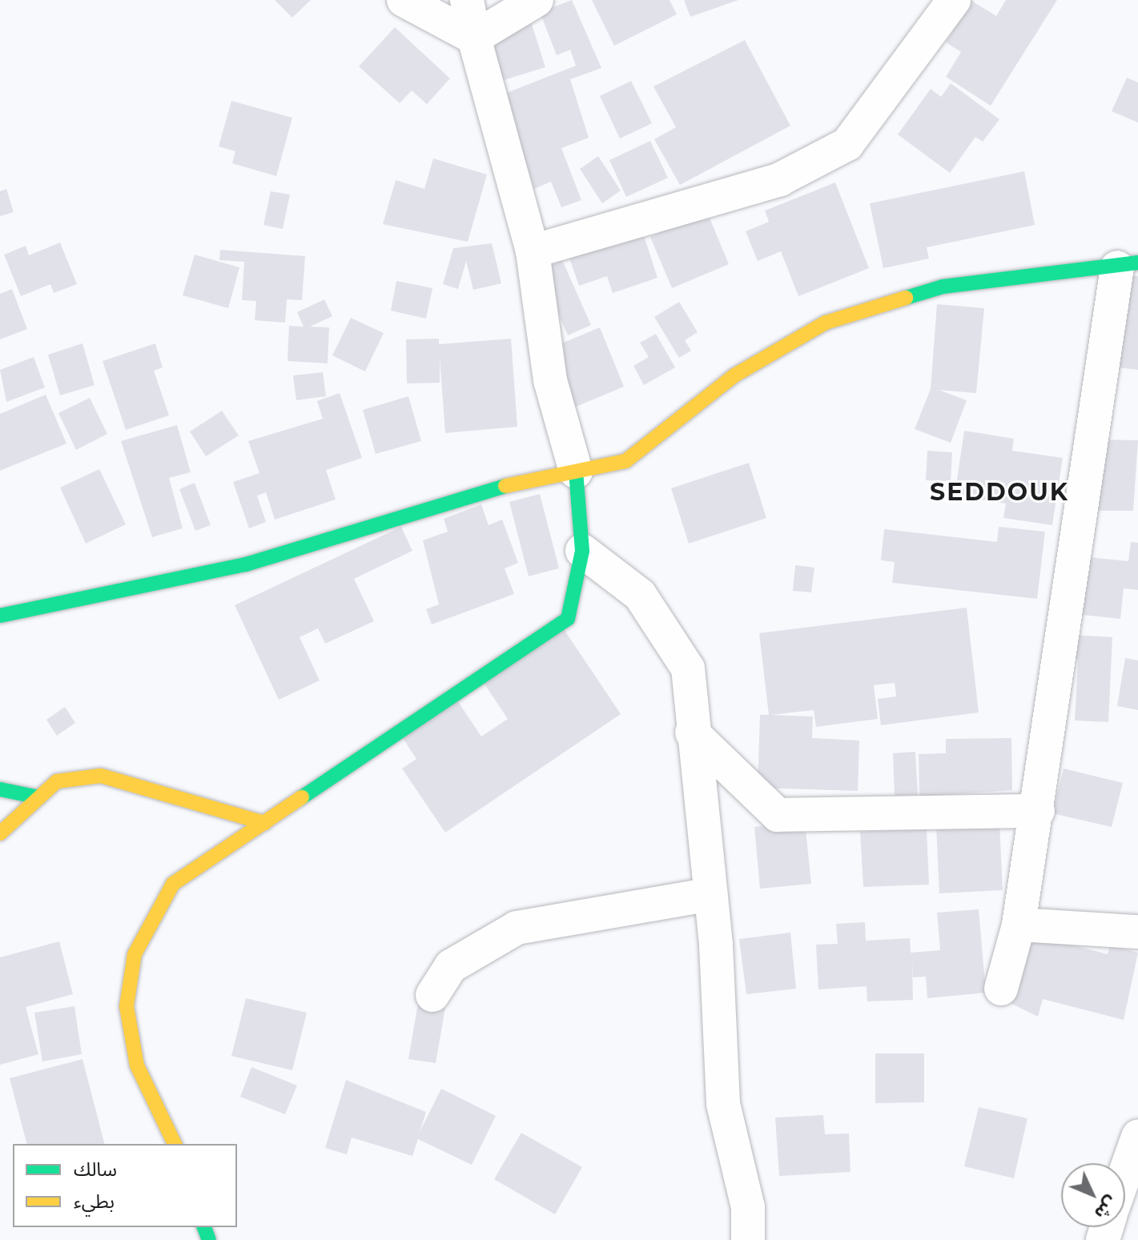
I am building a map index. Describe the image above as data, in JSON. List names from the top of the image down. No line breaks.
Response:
{"districts":["SEDDOUK"],"legend":["سالك","بطيء"],"north":"bottom right"}
